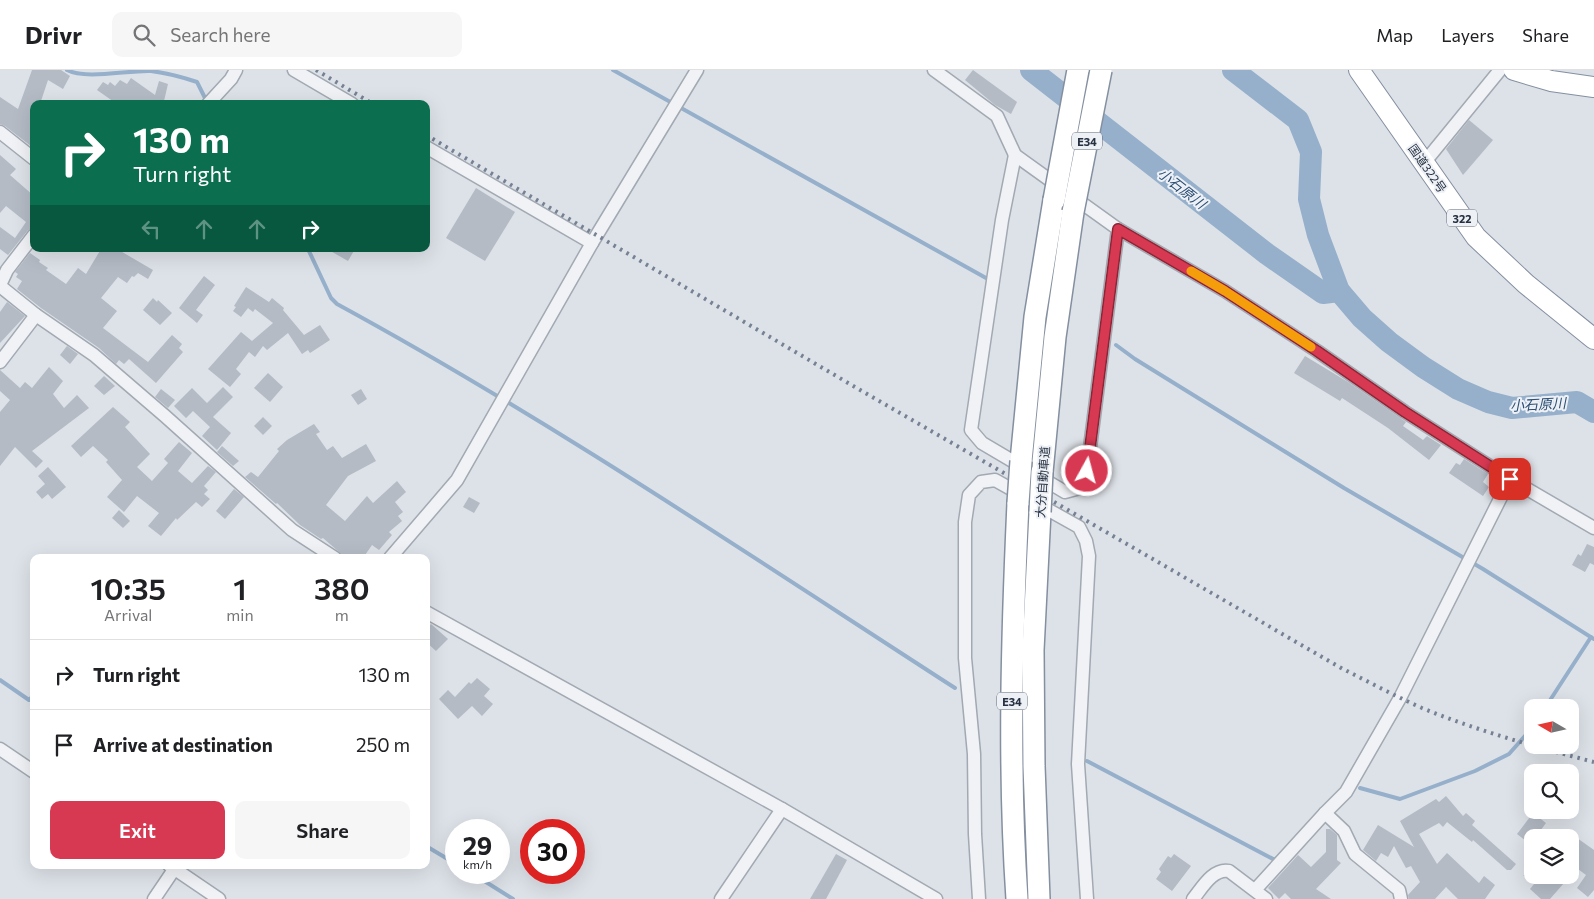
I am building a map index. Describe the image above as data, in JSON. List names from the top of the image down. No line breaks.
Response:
{"streets":{"highway":["E34","国道322号","322","大分自動車道"]},"water":["小石原川"],"north":"left","page":{"header":"Drivr","search":"Search here","nav":["Map","Layers","Share"],"turn":["130 m","Turn right"],"eta":["10:35","Arrival","1","min","380","m"],"list":[{"name":"Turn right","value":"130 m"},{"name":"Arrive at destination","value":"250 m"}],"buttons":["Exit","Share"],"speed":"29 km/h","limit":"30"}}
